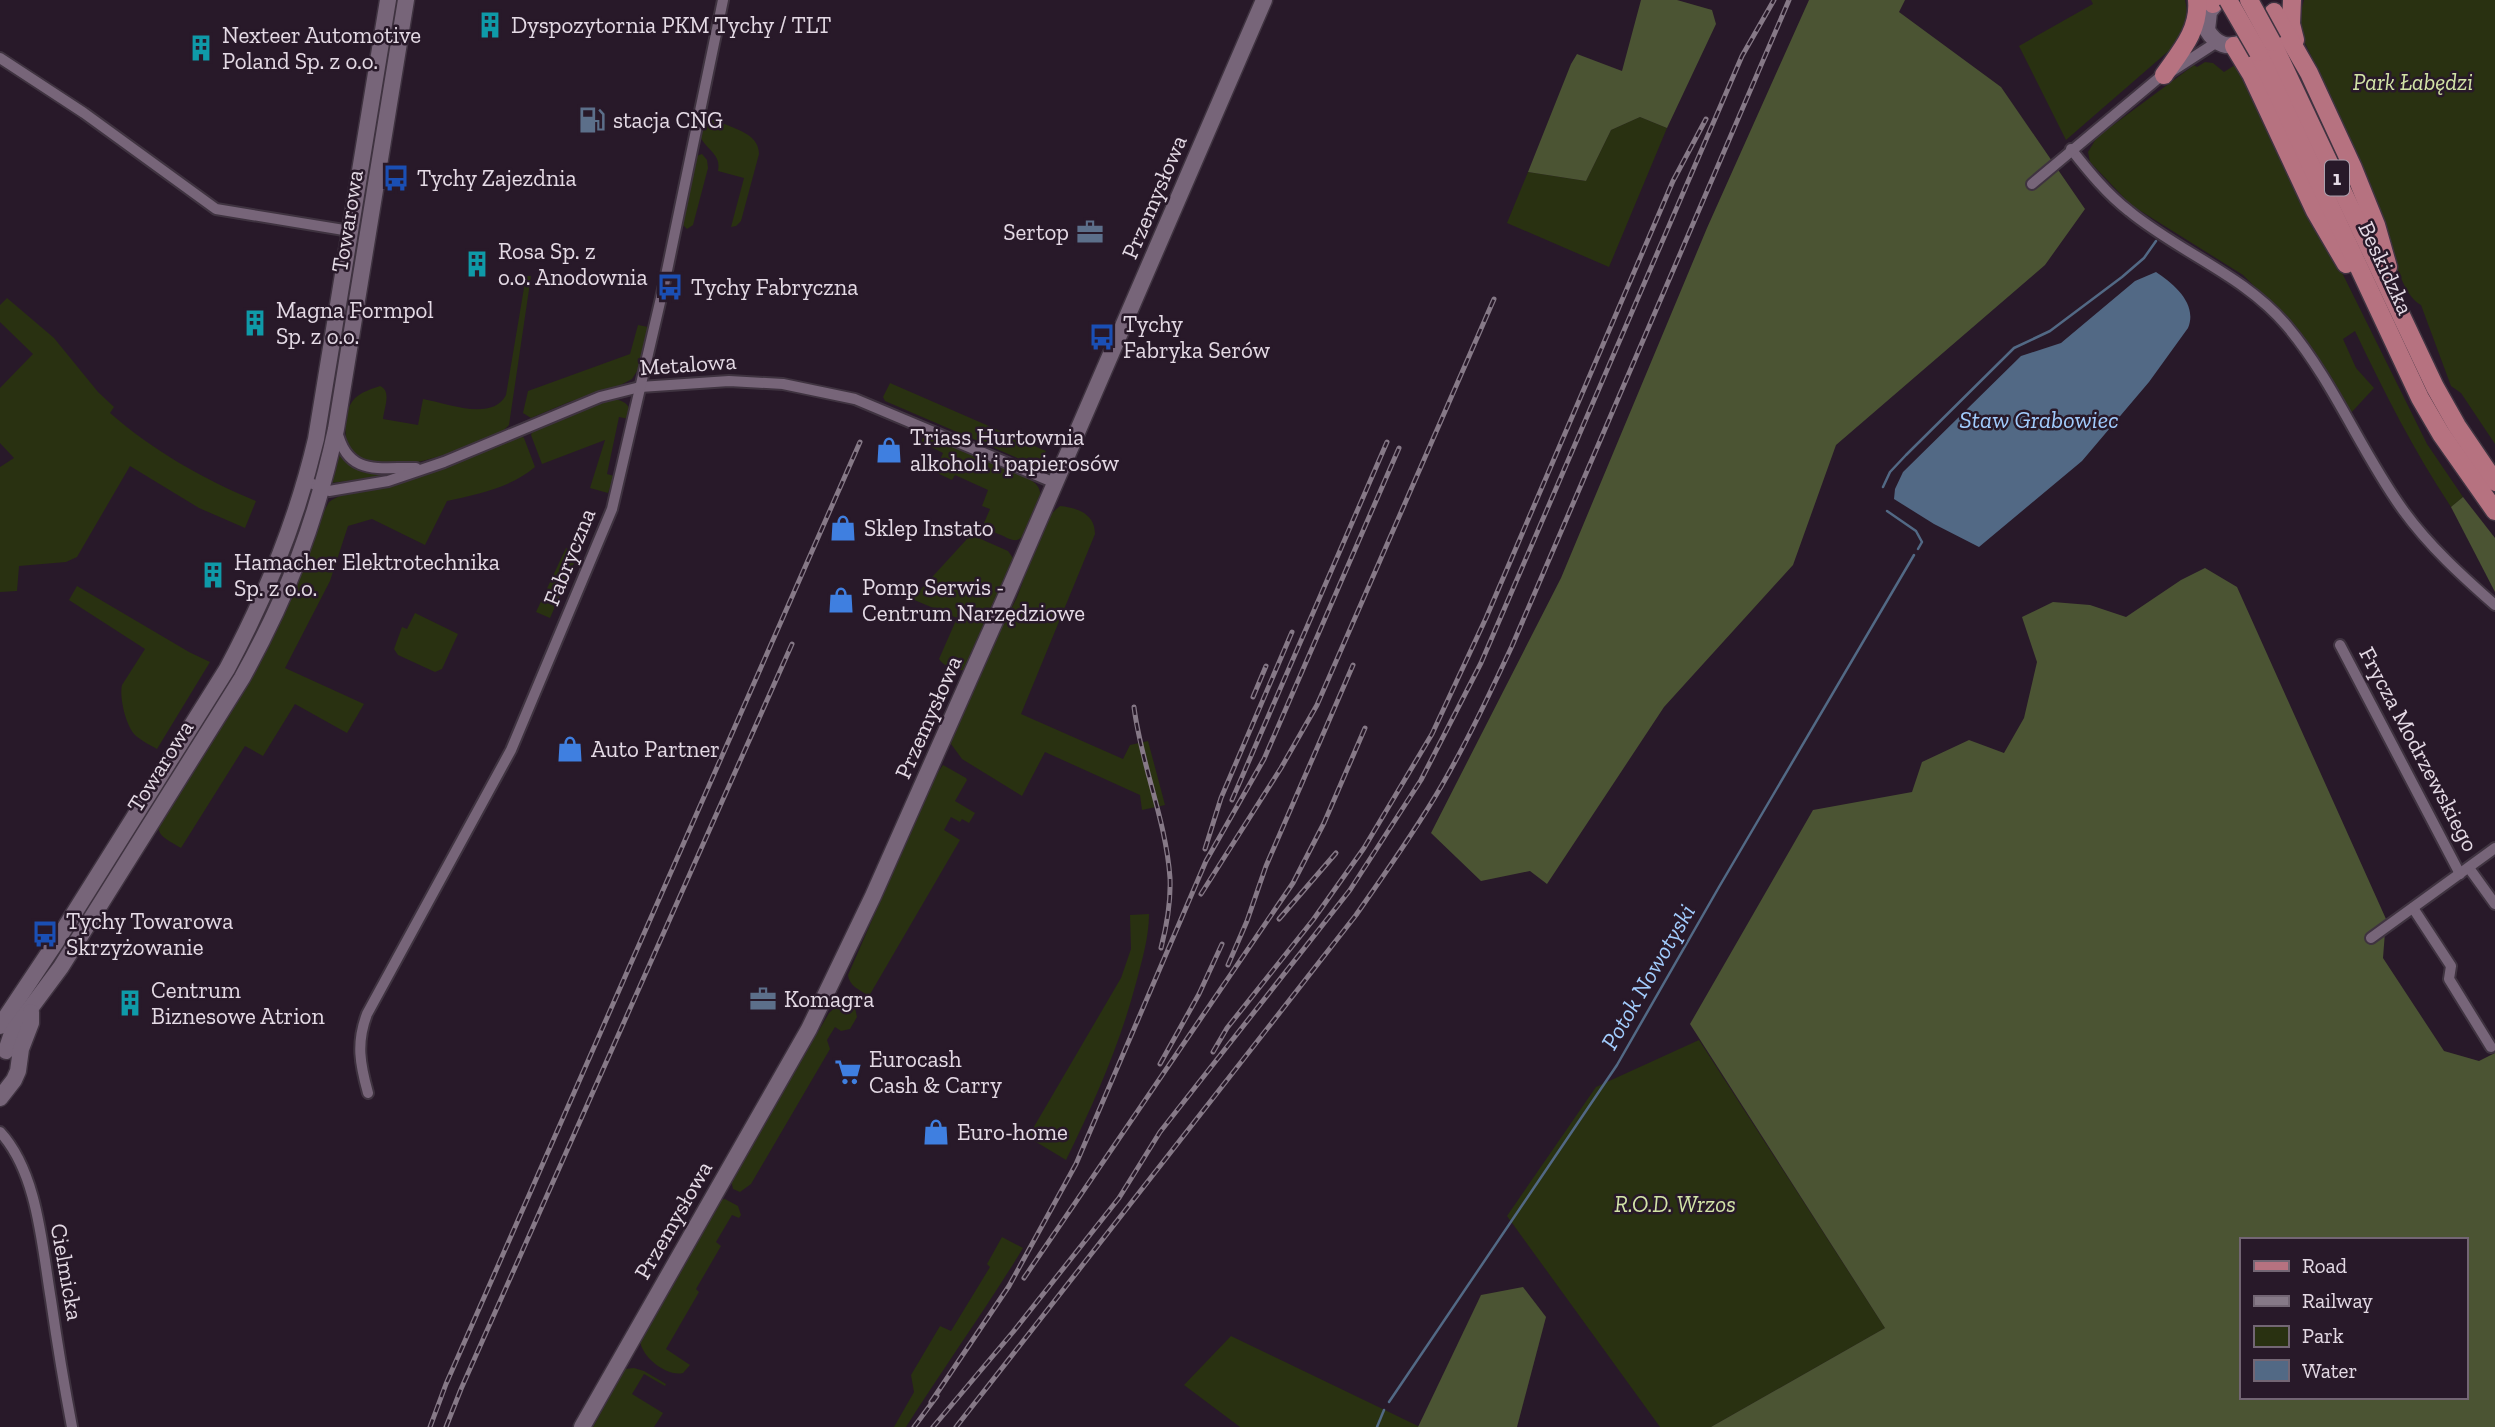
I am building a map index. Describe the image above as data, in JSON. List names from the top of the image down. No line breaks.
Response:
{"streets":{"main road":["1","Beskidzka"],"street":["Przemysłowa","Towarowa","Metalowa","Fabryczna","Frycza Modrzewskiego","Cielmicka"]},"crossings":[["Przemysłowa","Metalowa"],["Towarowa","Metalowa"],["Metalowa","Fabryczna"]],"water":["Staw Grabowiec","Potok Nowotyski"],"parks":["Park Łabędzi","R.O.D. Wrzos"],"places":{"building":["Dyspozytornia PKM Tychy / TLT","Nexteer Automotive Poland Sp. z o.o.","Rosa Sp. z o.o. Anodownia","Magna Formpol Sp. z o.o.","Hamacher Elektrotechnika Sp. z o.o.","Centrum Biznesowe Atrion"],"fuel station":["stacja CNG"],"bus stop":["Tychy Zajezdnia","Tychy Fabryczna","Tychy Fabryka Serów","Tychy Towarowa Skrzyżowanie"],"office":["Sertop","Komagra"],"shop":["Triass Hurtownia alkoholi i papierosów","Sklep Instato","Pomp Serwis - Centrum Narzędziowe","Auto Partner","Euro-home"],"supermarket":["Eurocash Cash & Carry"]},"legend":["Road","Railway","Park","Water"]}
